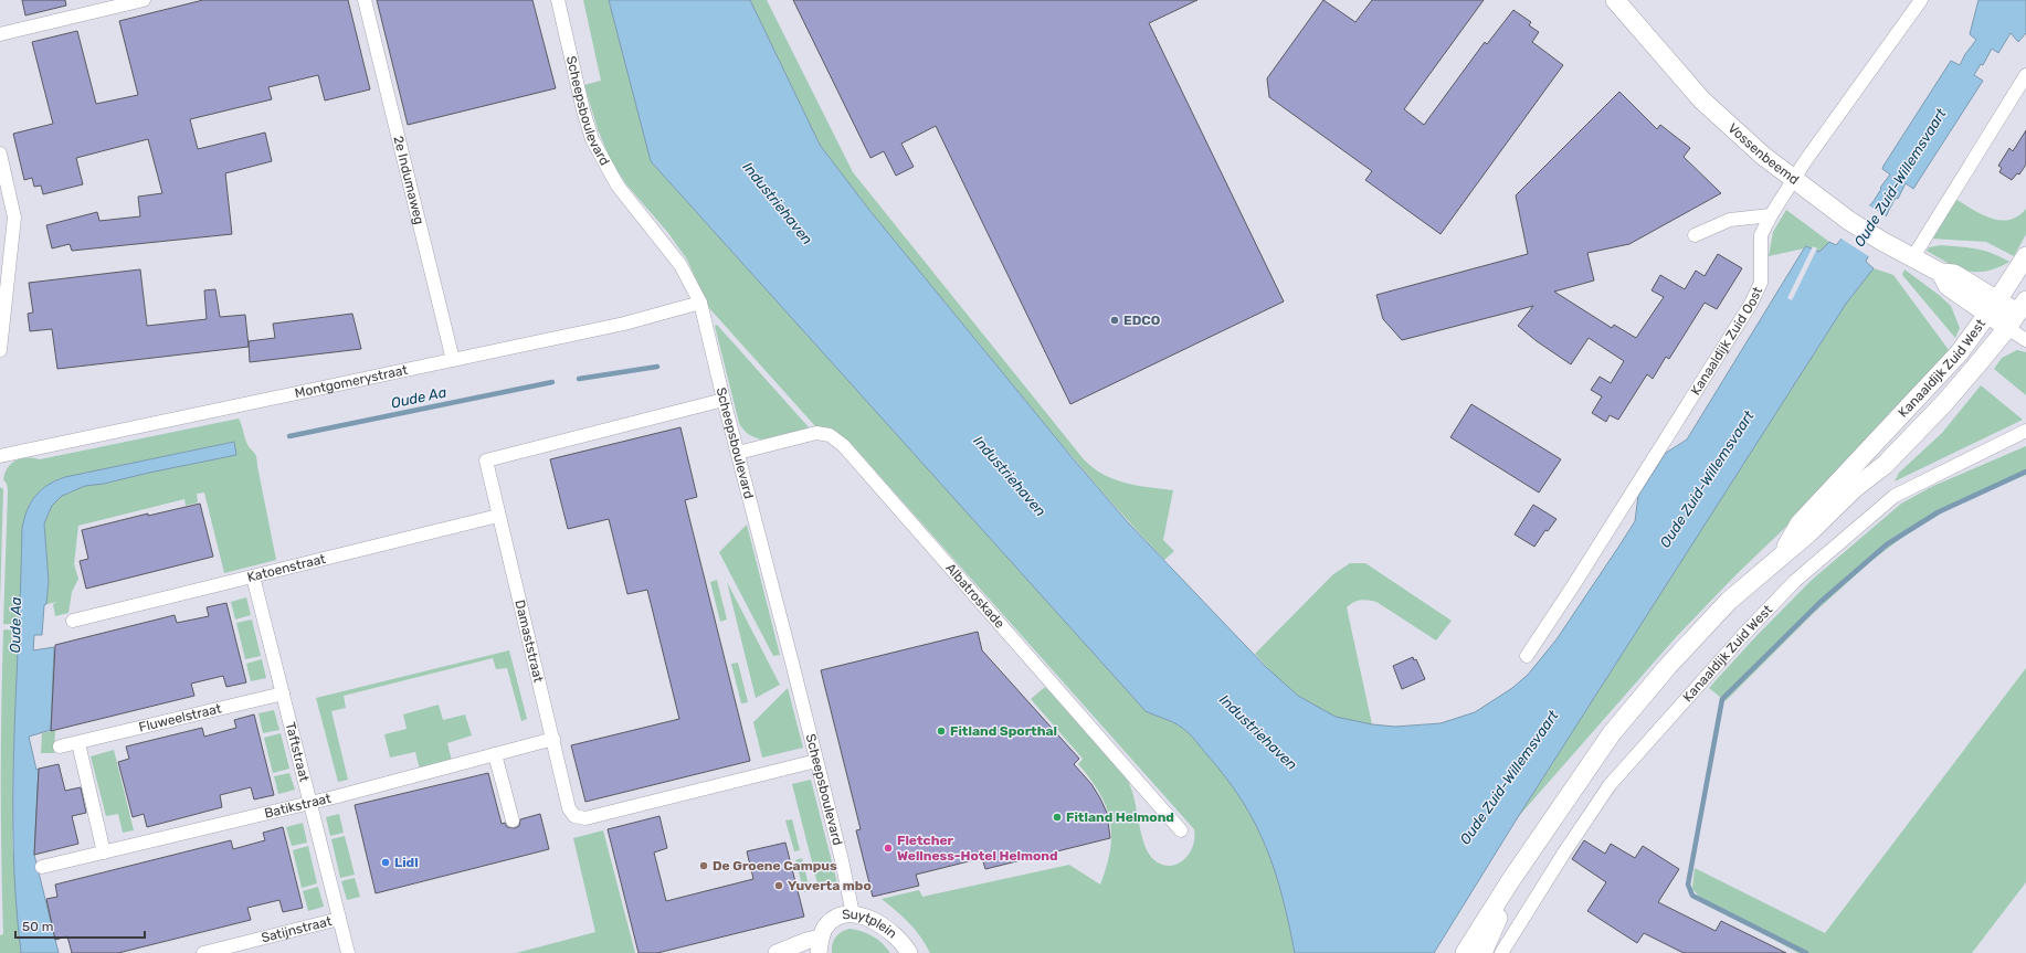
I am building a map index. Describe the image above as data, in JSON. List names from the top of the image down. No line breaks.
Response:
{"streets":{"main road":["Vossenbeemd","Kanaaldijk Zuid West"],"street":["Scheepsboulevard","2e Indumaweg","Kanaaldijk Zuid Oost","Montgomerystraat","Katoenstraat","Albatroskade","Damaststraat","Fluweelstraat","Taftstraat","Batikstraat","Suytplein","Satijnstraat"]},"crossings":[["Scheepsboulevard","Montgomerystraat"],["Scheepsboulevard","Albatroskade"],["Scheepsboulevard","Damaststraat"],["Scheepsboulevard","Suytplein"],["Vossenbeemd","Kanaaldijk Zuid Oost"],["Vossenbeemd","Kanaaldijk Zuid West"],["2e Indumaweg","Montgomerystraat"],["Katoenstraat","Damaststraat"],["Katoenstraat","Taftstraat"],["Damaststraat","Batikstraat"],["Fluweelstraat","Taftstraat"],["Taftstraat","Batikstraat"],["Taftstraat","Satijnstraat"]],"water":["Oude Zuid-Willemsvaart","Industriehaven","Oude Aa"],"places":["EDCO","Fitland Sporthal","Fitland Helmond","Fletcher Wellness-Hotel Helmond","Lidl","De Groene Campus","Yuverta mbo"],"scale_bar":"50 m"}
